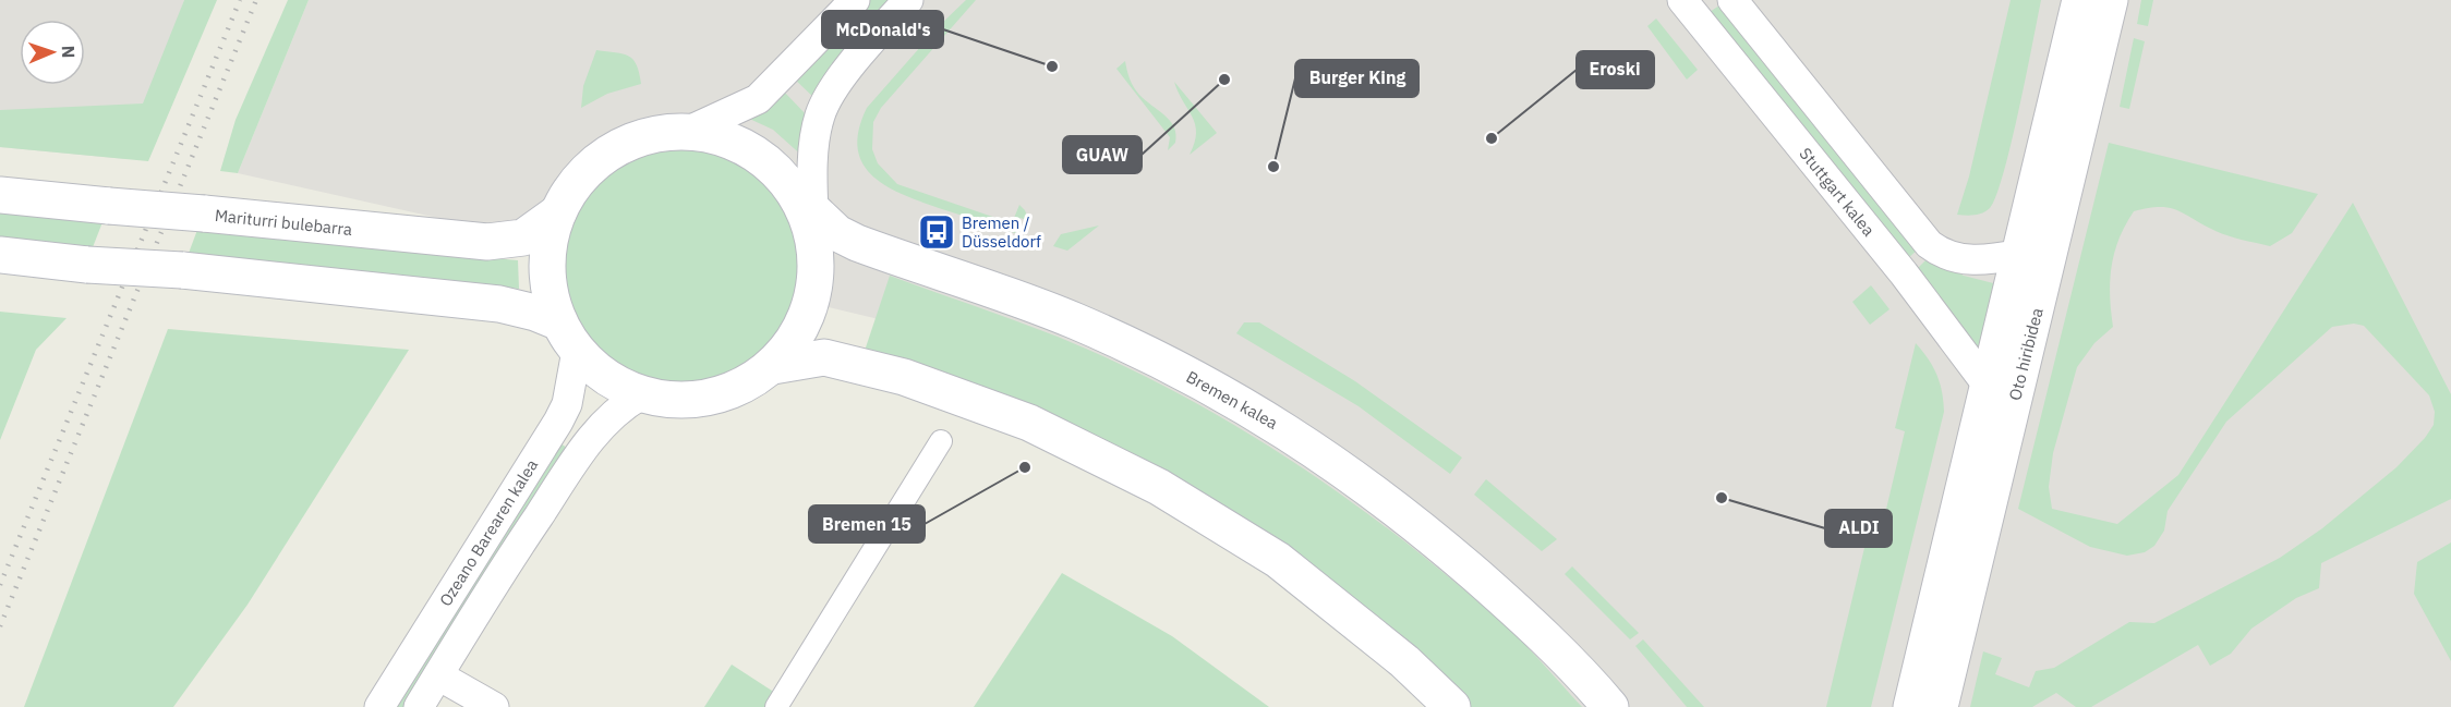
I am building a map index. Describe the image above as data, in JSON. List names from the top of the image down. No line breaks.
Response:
{"streets":{"main road":["Mariturri bulebarra","Oto hiribidea","Bremen kalea"],"street":["Stuttgart kalea","Ozeano Barearen kalea"]},"crossings":[["Stuttgart kalea","Oto hiribidea"],["Mariturri bulebarra","Bremen kalea"]],"places":{"other":["McDonald's","GUAW","Eroski","Burger King","Bremen 15","ALDI"],"bus stop":["Bremen / Düsseldorf"]},"north":"right"}
